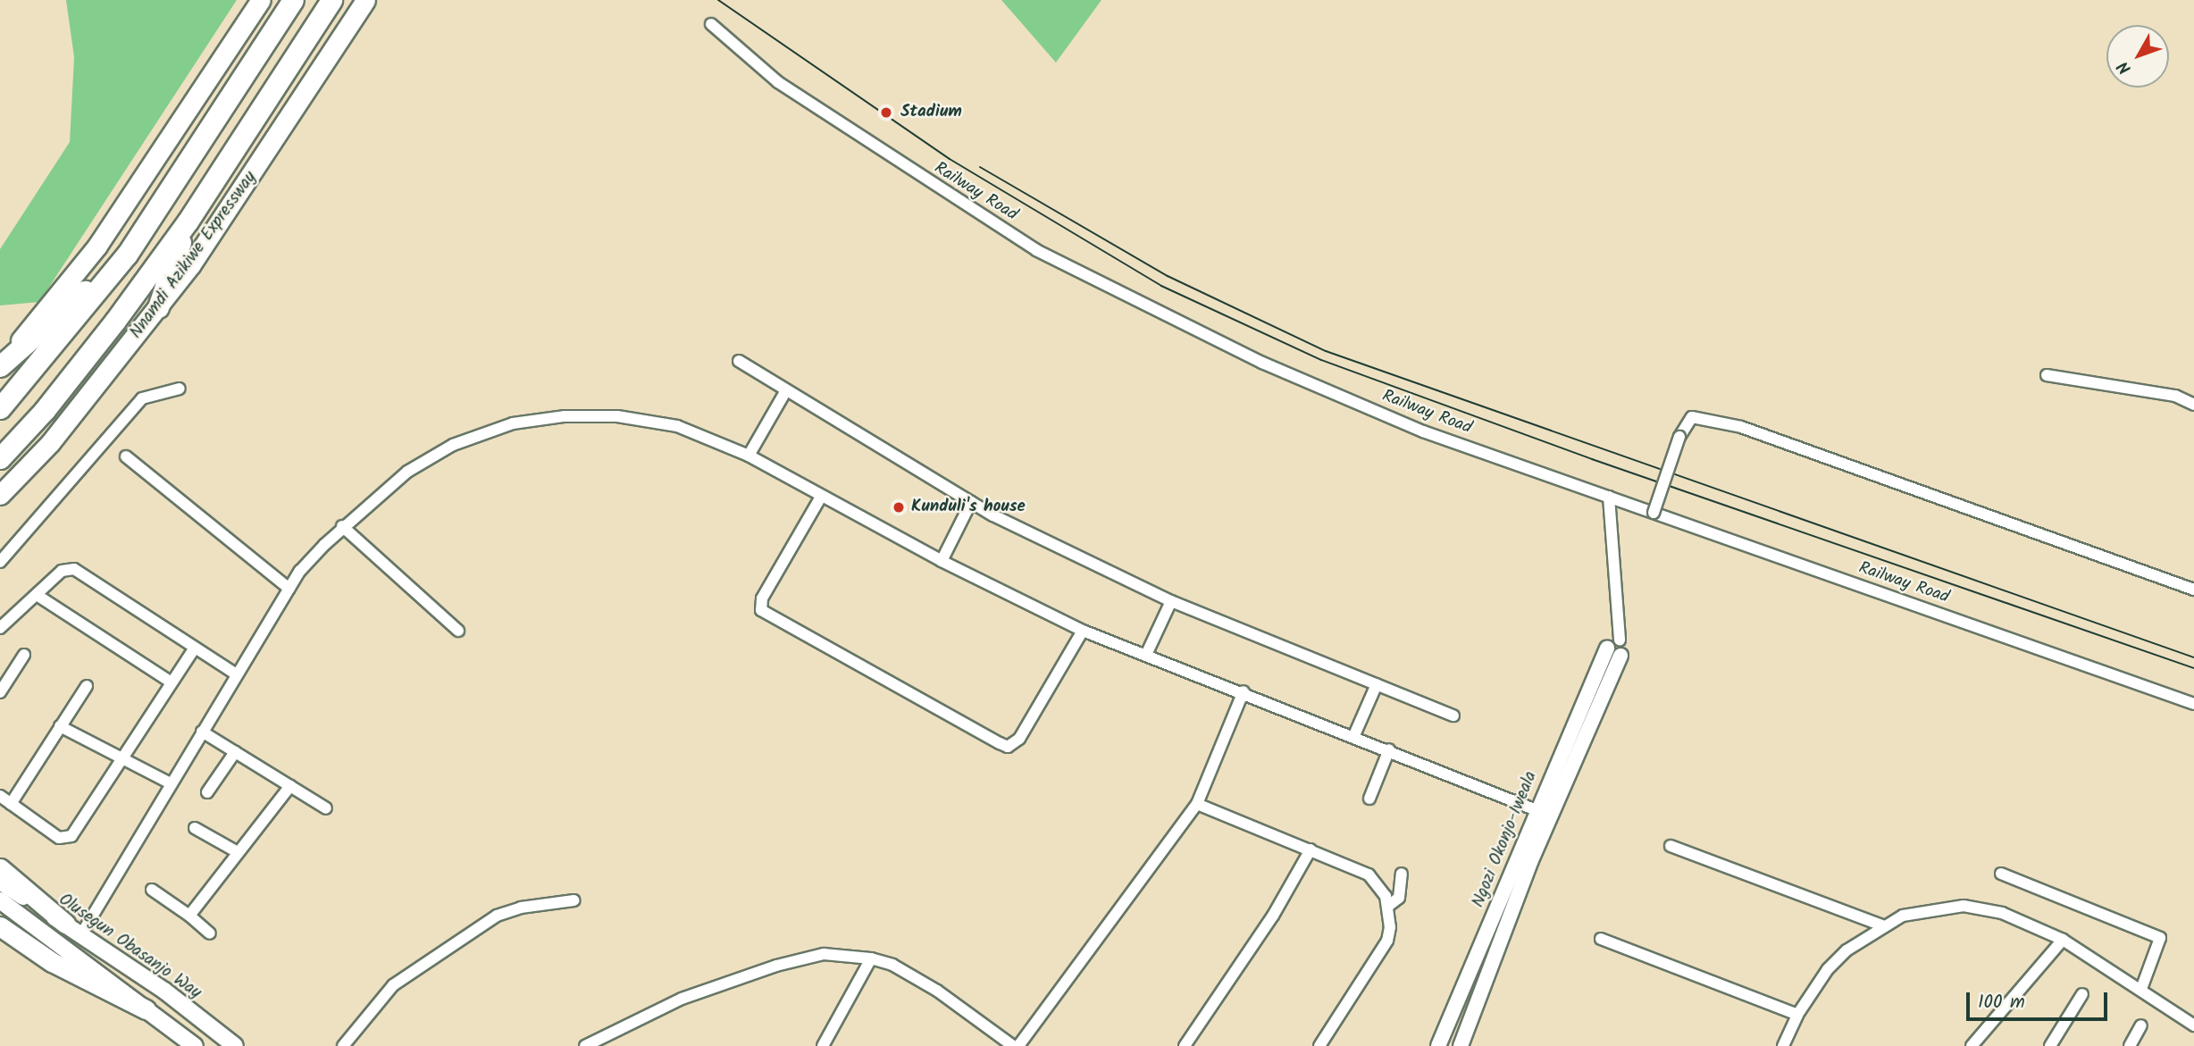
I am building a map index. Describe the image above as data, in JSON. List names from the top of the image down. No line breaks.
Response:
{"streets":{"highway":["Nnamdi Azikiwe Expressway"],"main road":["Olusegun Obasanjo Way"],"street":["Railway Road","Ngozi Okonjo-Iweala"]},"places":["Stadium","Kunduli's house"],"scale_bar":"100 m","north":"bottom left"}
